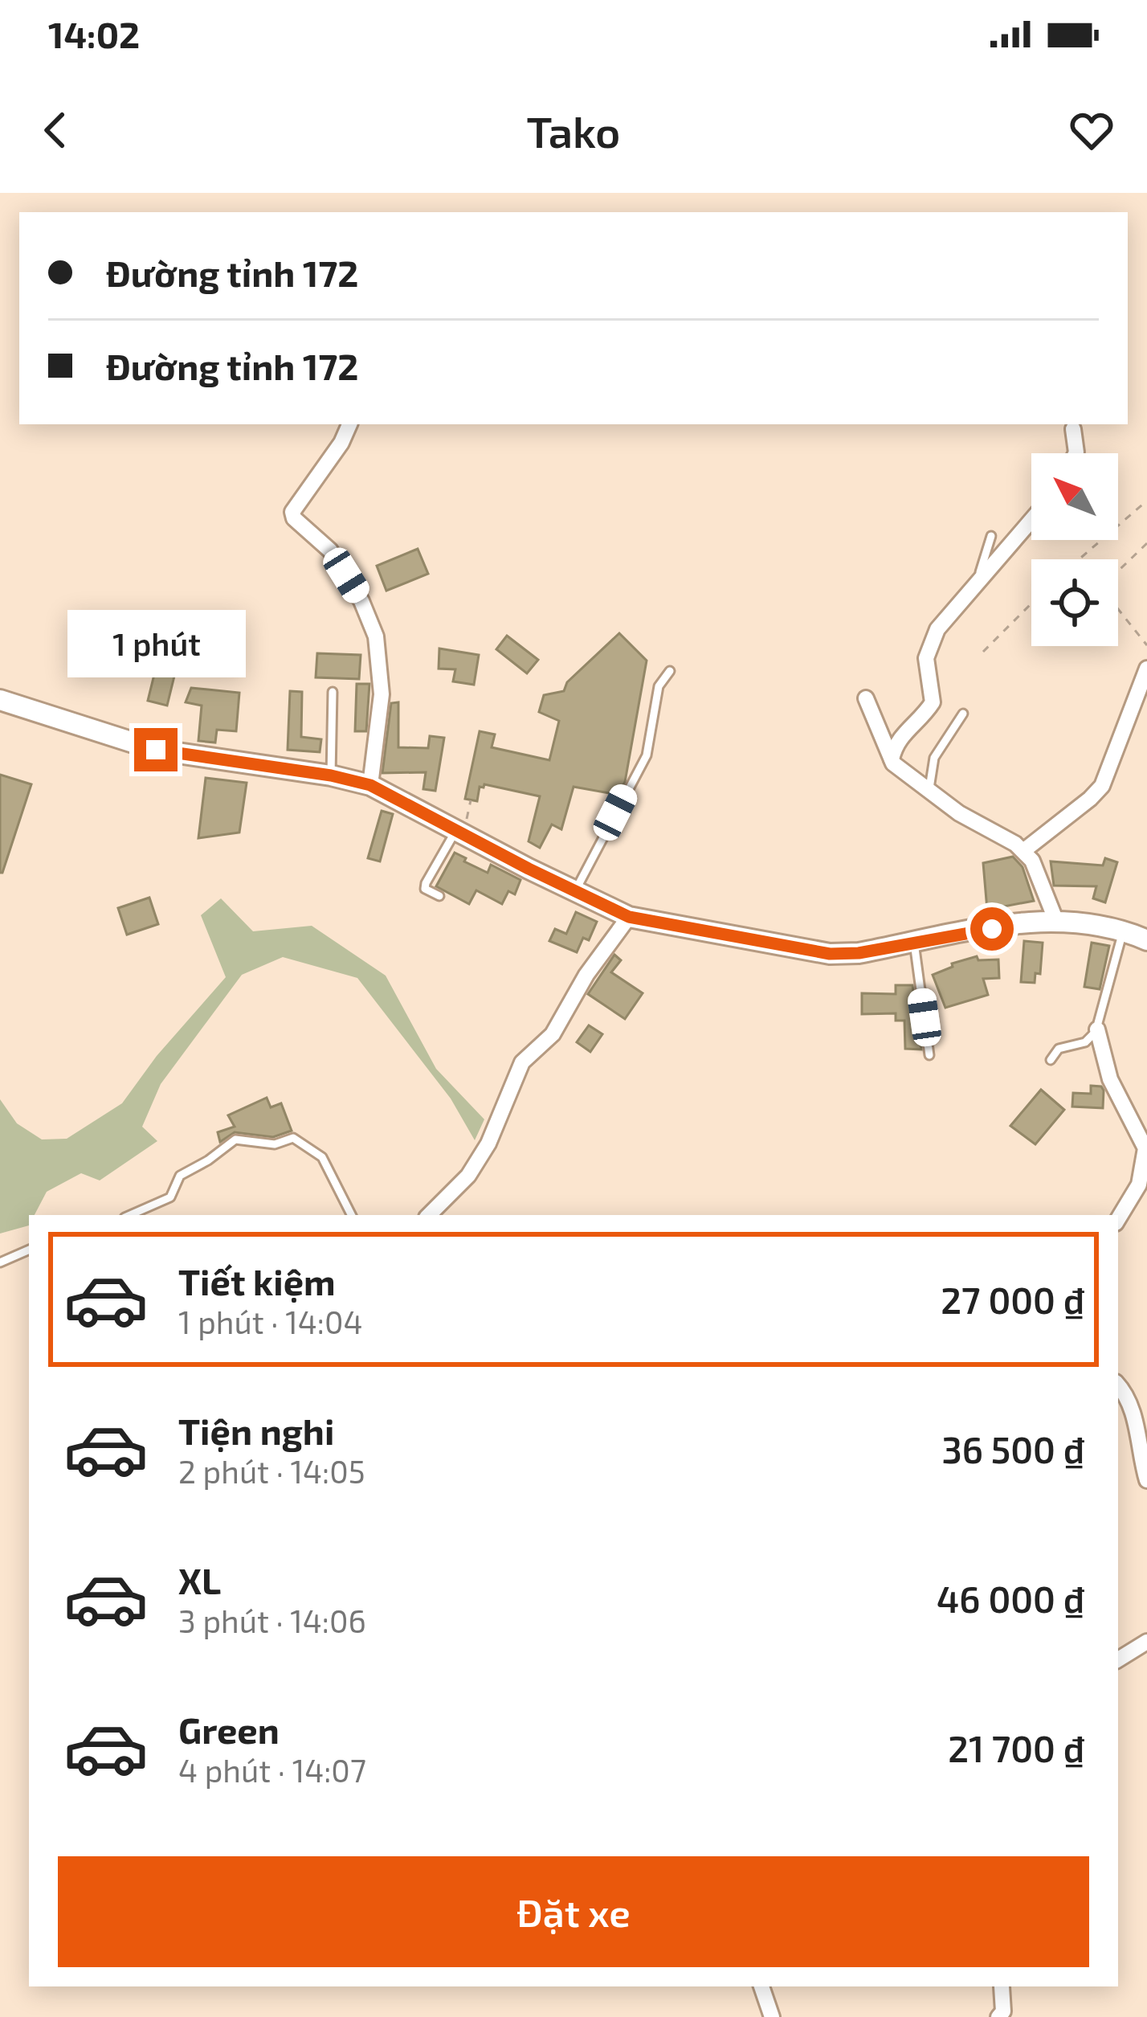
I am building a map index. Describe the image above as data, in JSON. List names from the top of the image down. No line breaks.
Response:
{"north":"top left","page":{"status":"14:02","header":"Tako","banner":["Đường tỉnh 172","Đường tỉnh 172"],"bubble":"1 phút","list":[{"name":"Tiết kiệm","note":"1 phút · 14:04","value":"27 000 ₫"},{"name":"Tiện nghi","note":"2 phút · 14:05","value":"36 500 ₫"},{"name":"XL","note":"3 phút · 14:06","value":"46 000 ₫"},{"name":"Green","note":"4 phút · 14:07","value":"21 700 ₫"}],"buttons":"Đặt xe"}}
